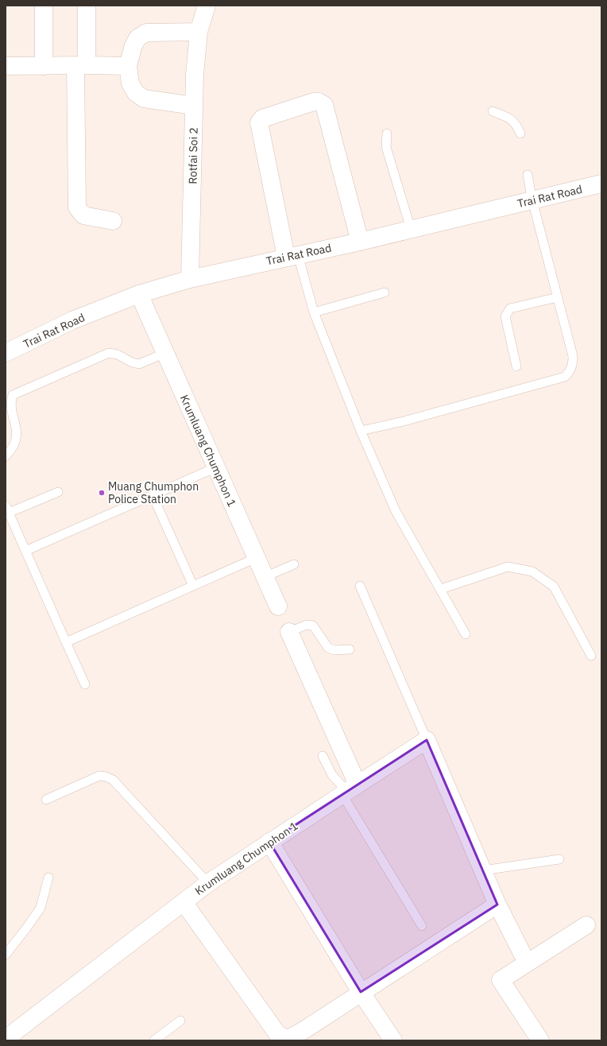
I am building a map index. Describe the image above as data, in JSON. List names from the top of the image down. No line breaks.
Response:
{"streets":{"street":["Rotfai Soi 2","Trai Rat Road","Krumluang Chumphon 1"]},"crossings":[["Rotfai Soi 2","Trai Rat Road"],["Trai Rat Road","Krumluang Chumphon 1"]],"places":["Muang Chumphon Police Station"]}
